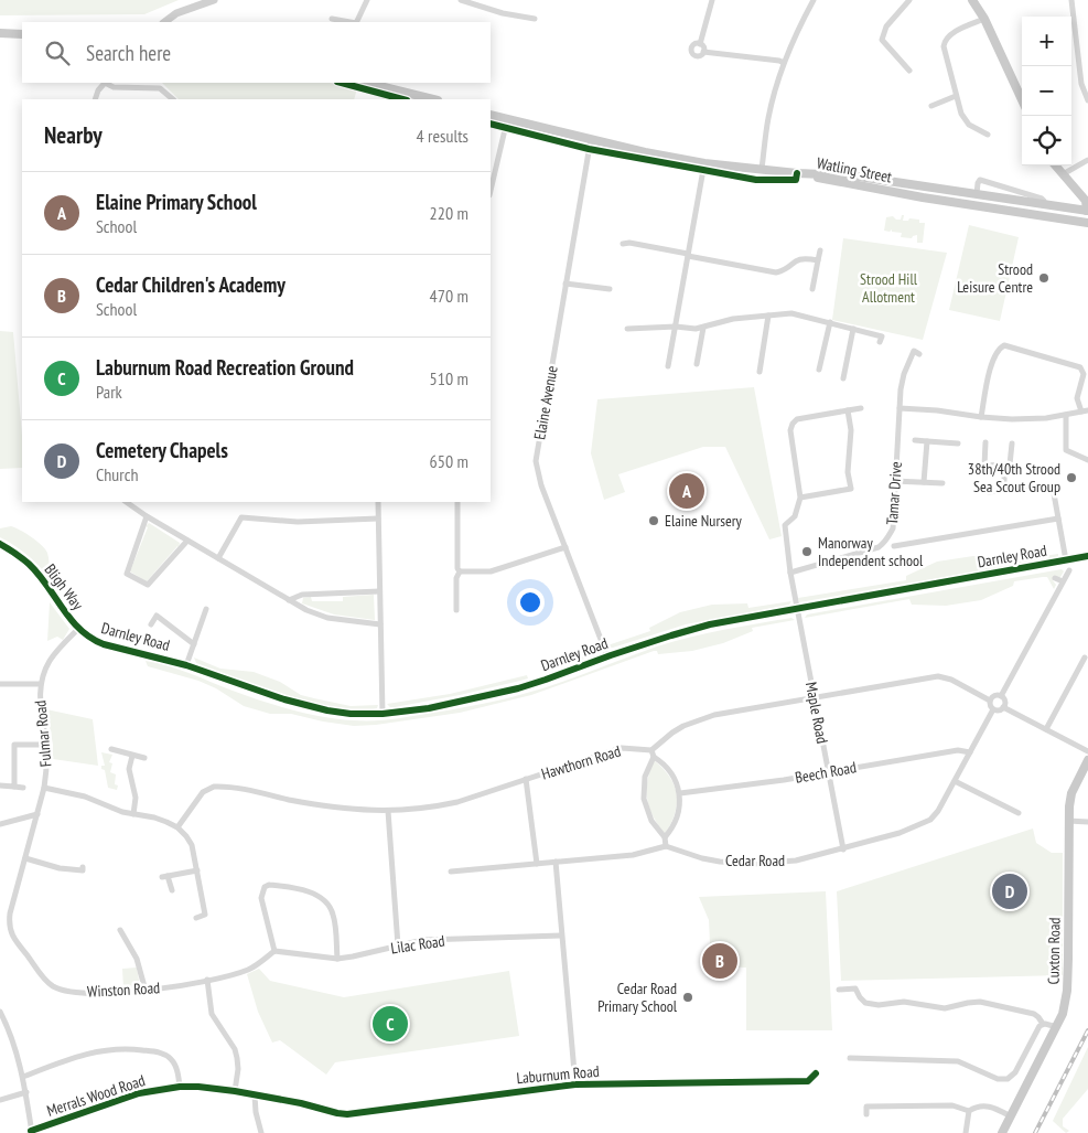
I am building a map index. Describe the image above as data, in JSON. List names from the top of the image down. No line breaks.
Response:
{"streets":{"main road":["Watling Street","Cuxton Road"],"street":["Elaine Avenue","Tamar Drive","Darnley Road","Bligh Way","Maple Road","Fulmar Road","Hawthorn Road","Beech Road","Cedar Road","Lilac Road","Winston Road","Laburnum Road","Merrals Wood Road"]},"crossings":[["Elaine Avenue","Darnley Road"],["Tamar Drive","Maple Road"],["Darnley Road","Bligh Way"],["Darnley Road","Maple Road"],["Darnley Road","Fulmar Road"],["Bligh Way","Fulmar Road"],["Maple Road","Beech Road"],["Maple Road","Cedar Road"],["Fulmar Road","Winston Road"],["Beech Road","Cedar Road"],["Lilac Road","Winston Road"],["Laburnum Road","Merrals Wood Road"]],"parks":["Strood Hill Allotment"],"places":["Strood Leisure Centre","38th/40th Strood Sea Scout Group","Elaine Nursery","Manorway Independent school","Cedar Road Primary School"],"page":{"map_buttons":["+","−"],"search":"Search here","heading":["Nearby","4 results"],"list":[{"mark":"A","name":"Elaine Primary School","note":"School","value":"220 m"},{"mark":"B","name":"Cedar Children's Academy","note":"School","value":"470 m"},{"mark":"C","name":"Laburnum Road Recreation Ground","note":"Park","value":"510 m"},{"mark":"D","name":"Cemetery Chapels","note":"Church","value":"650 m"}],"pins":["A","D","B","C"]}}
